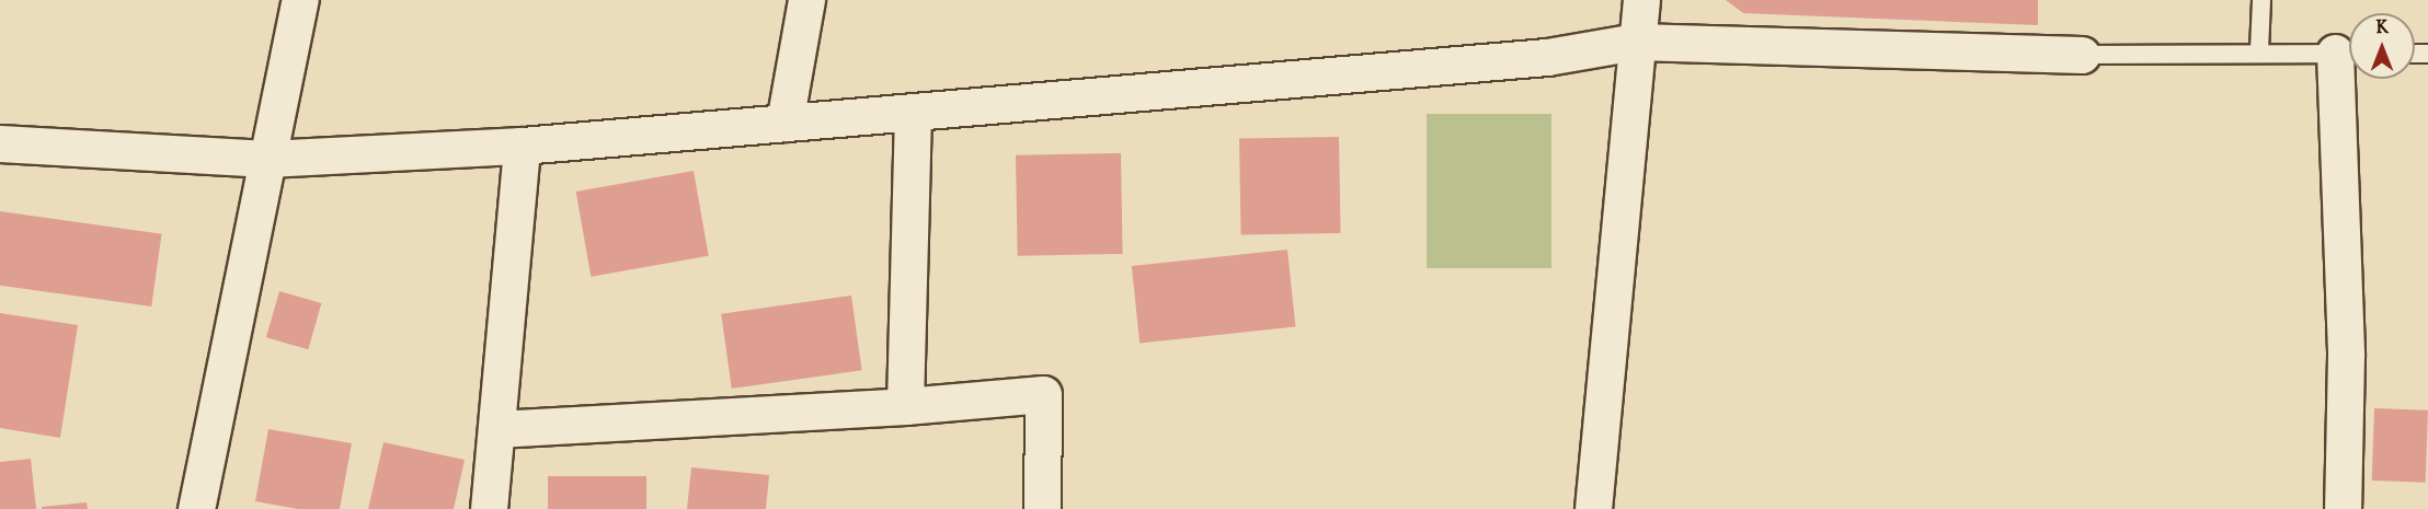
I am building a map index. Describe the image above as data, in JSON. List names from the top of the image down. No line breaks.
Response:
{"north":"top"}
